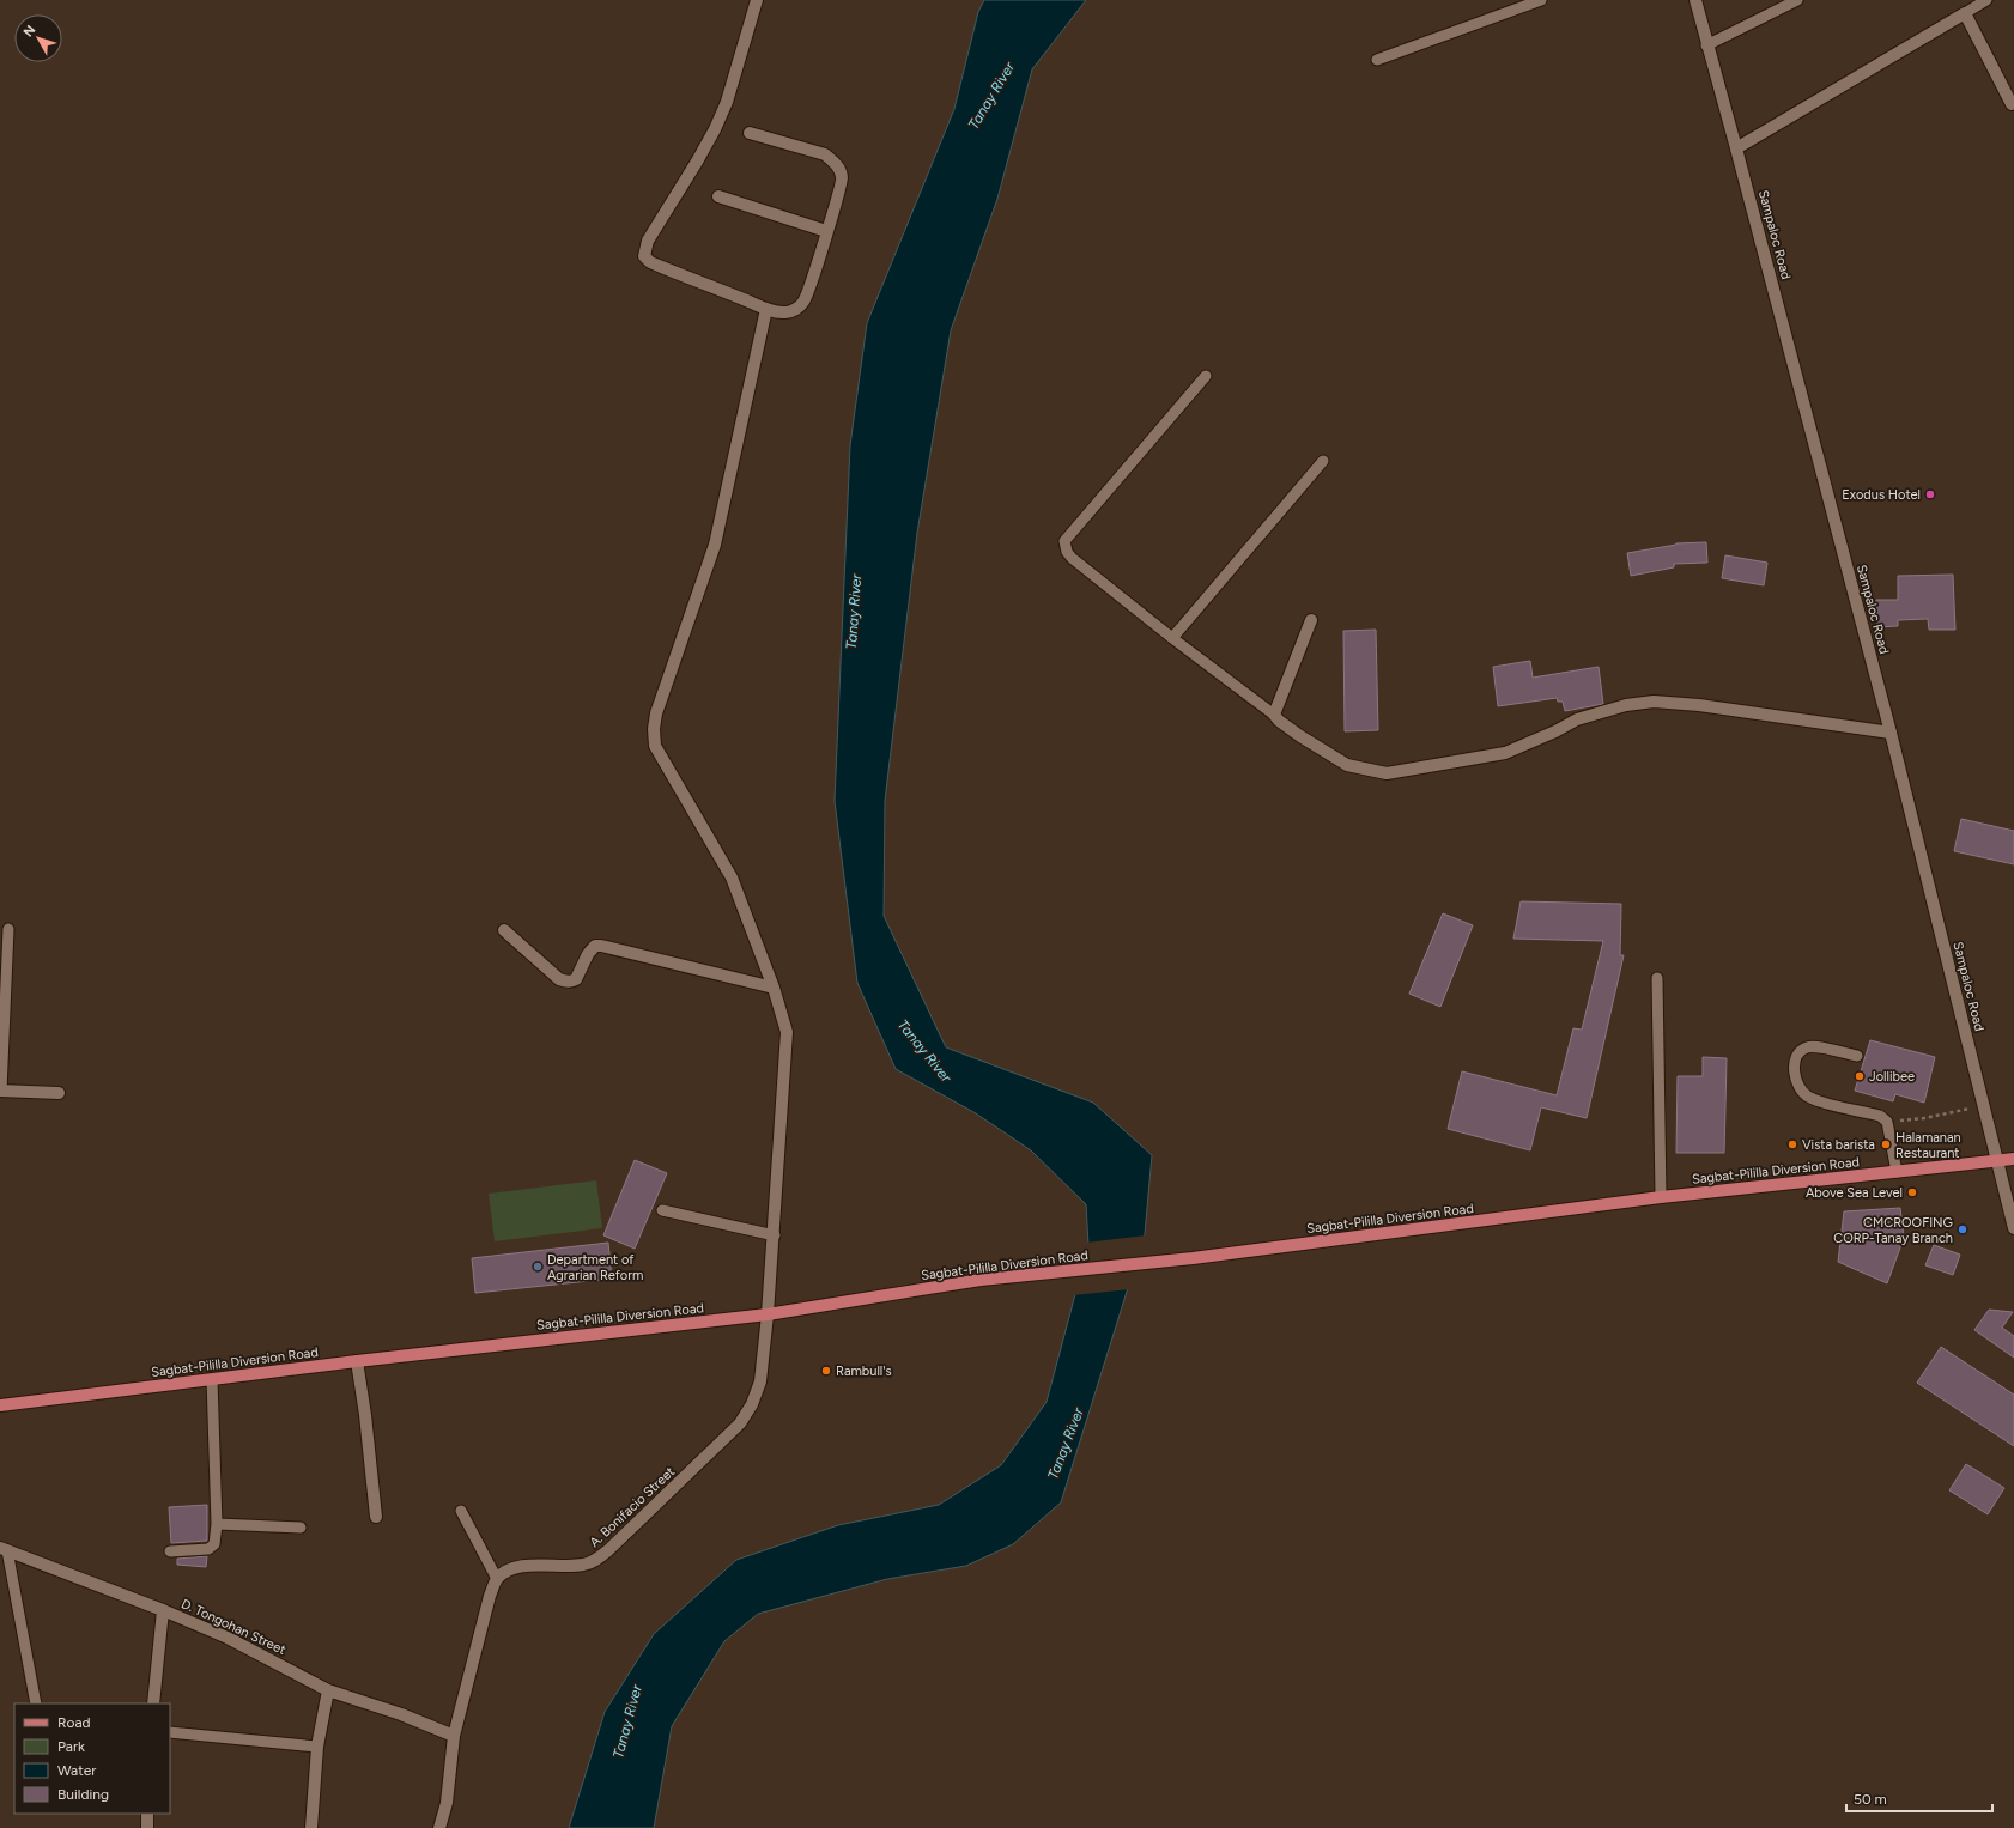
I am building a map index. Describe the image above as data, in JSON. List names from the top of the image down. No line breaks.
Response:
{"streets":{"main road":["Sagbat-Pililla Diversion Road"],"street":["Sampaloc Road","A. Bonifacio Street","D. Tongohan Street"]},"crossings":[["Sampaloc Road","Sagbat-Pililla Diversion Road"],["Sagbat-Pililla Diversion Road","A. Bonifacio Street"]],"water":["Tanay River"],"places":["Exodus Hotel","Jollibee","Vista barista","Halamanan Restaurant","Above Sea Level","CMCROOFING CORP-Tanay Branch","Department of Agrarian Reform","Rambull's"],"legend":["Road","Park","Water","Building"],"scale_bar":"50 m","north":"top left"}
